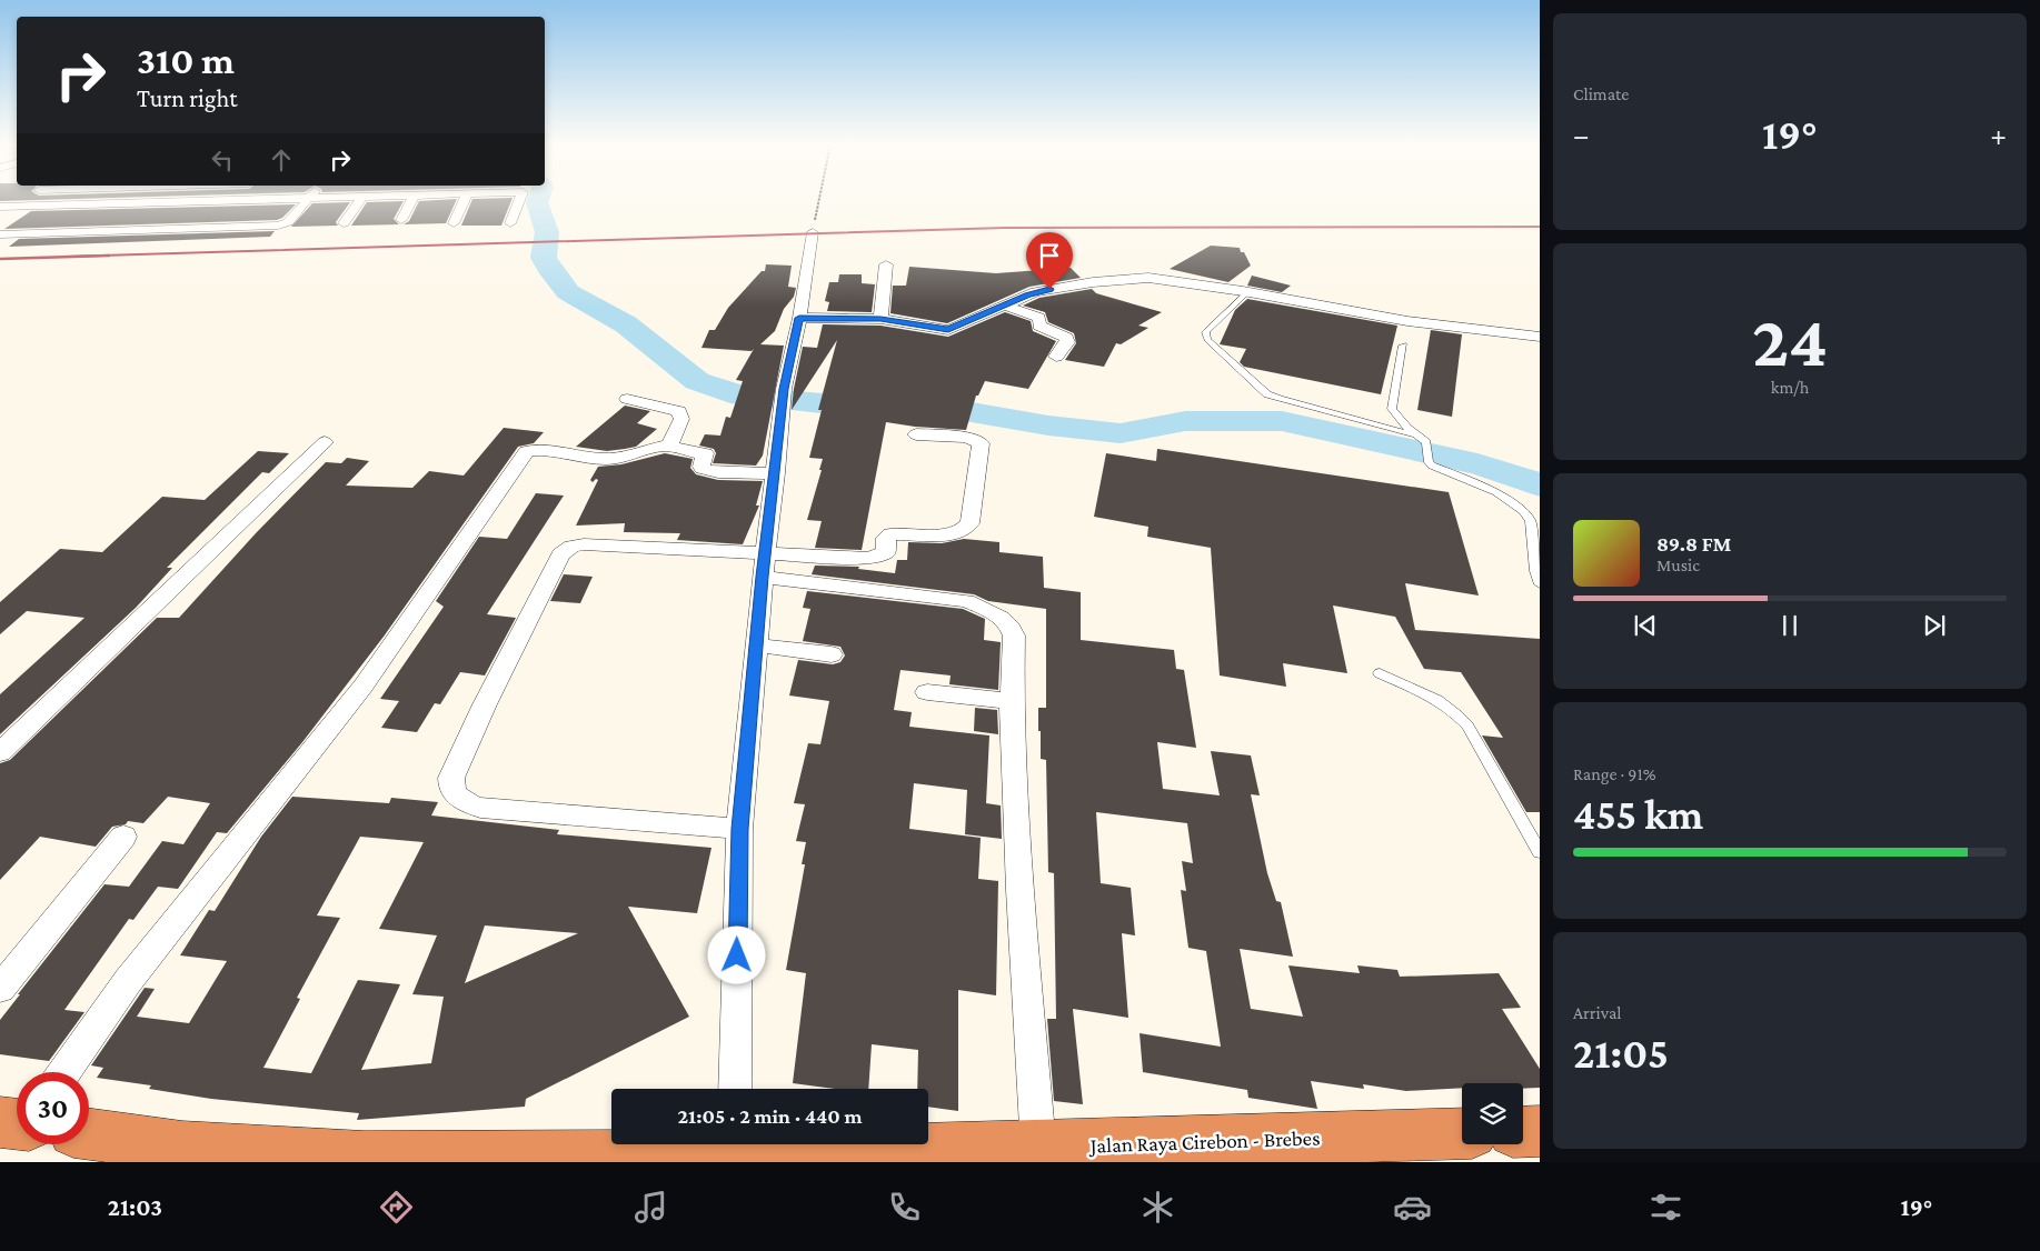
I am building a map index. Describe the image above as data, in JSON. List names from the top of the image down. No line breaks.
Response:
{"streets":{"highway":["Jalan Raya Cirebon - Brebes"]},"page":{"tile":["Climate",["24","km/h"],["Range · 91%","455 km"],["Arrival","21:05"]],"turn":["310 m","Turn right"],"heat":["−","19°","+"],"song":["89.8 FM","Music"],"limit":"30","trip":"21:05 · 2 min · 440 m","tabs":["21:03","19°"]}}
